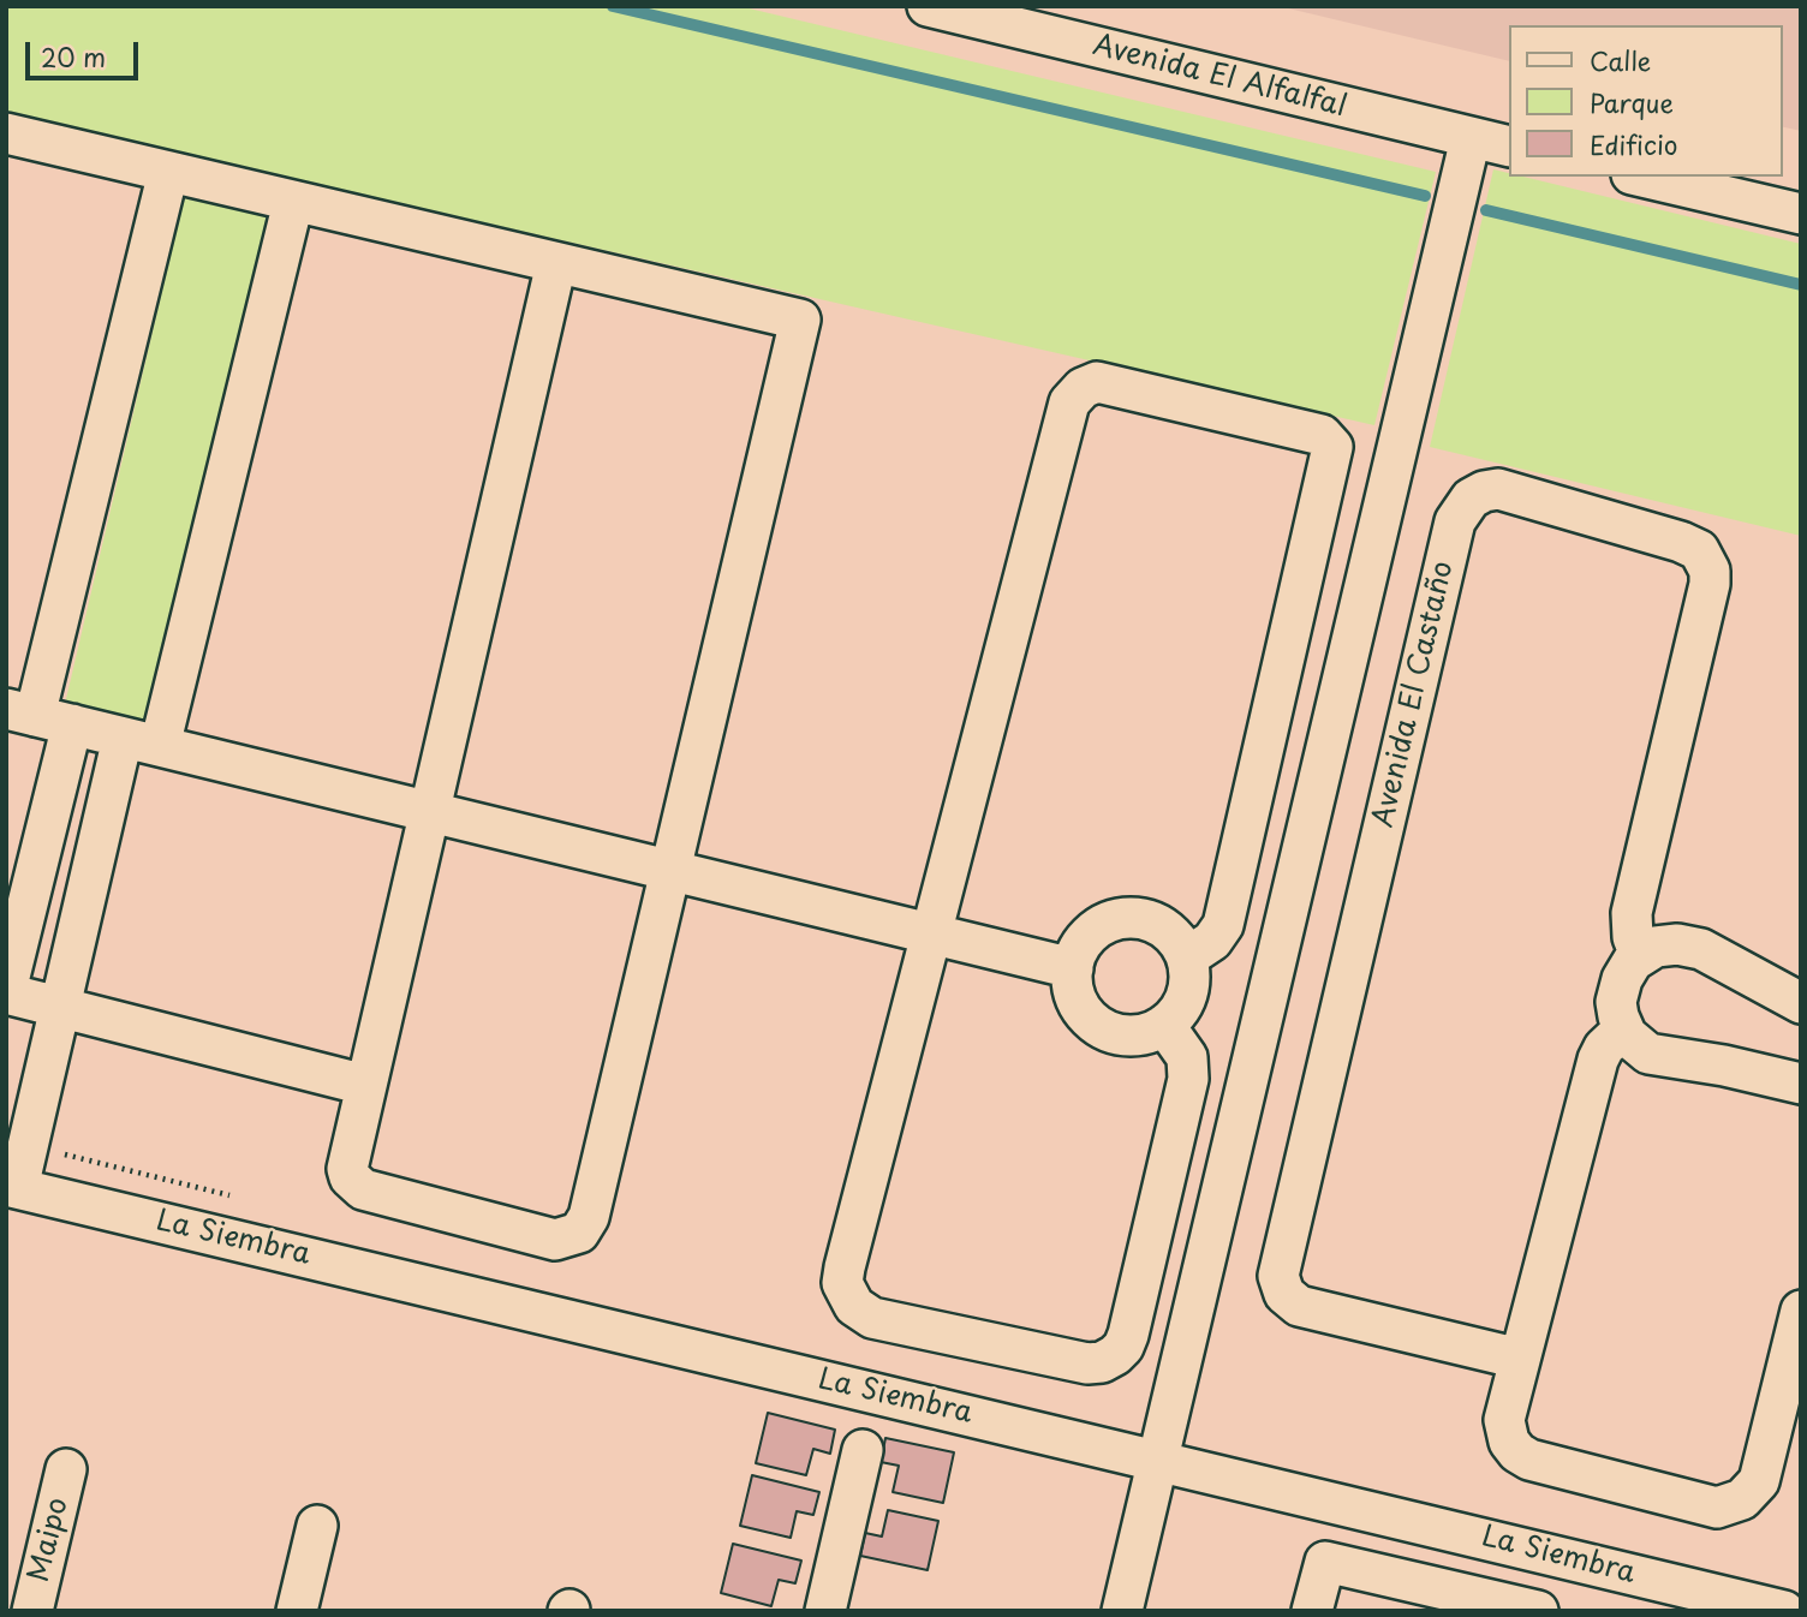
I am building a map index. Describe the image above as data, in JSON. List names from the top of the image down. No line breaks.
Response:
{"streets":{"street":["Avenida El Alfalfal","Avenida El Castaño","La Siembra","Maipo"]},"legend":["Calle","Parque","Edificio"],"scale_bar":"20 m"}
